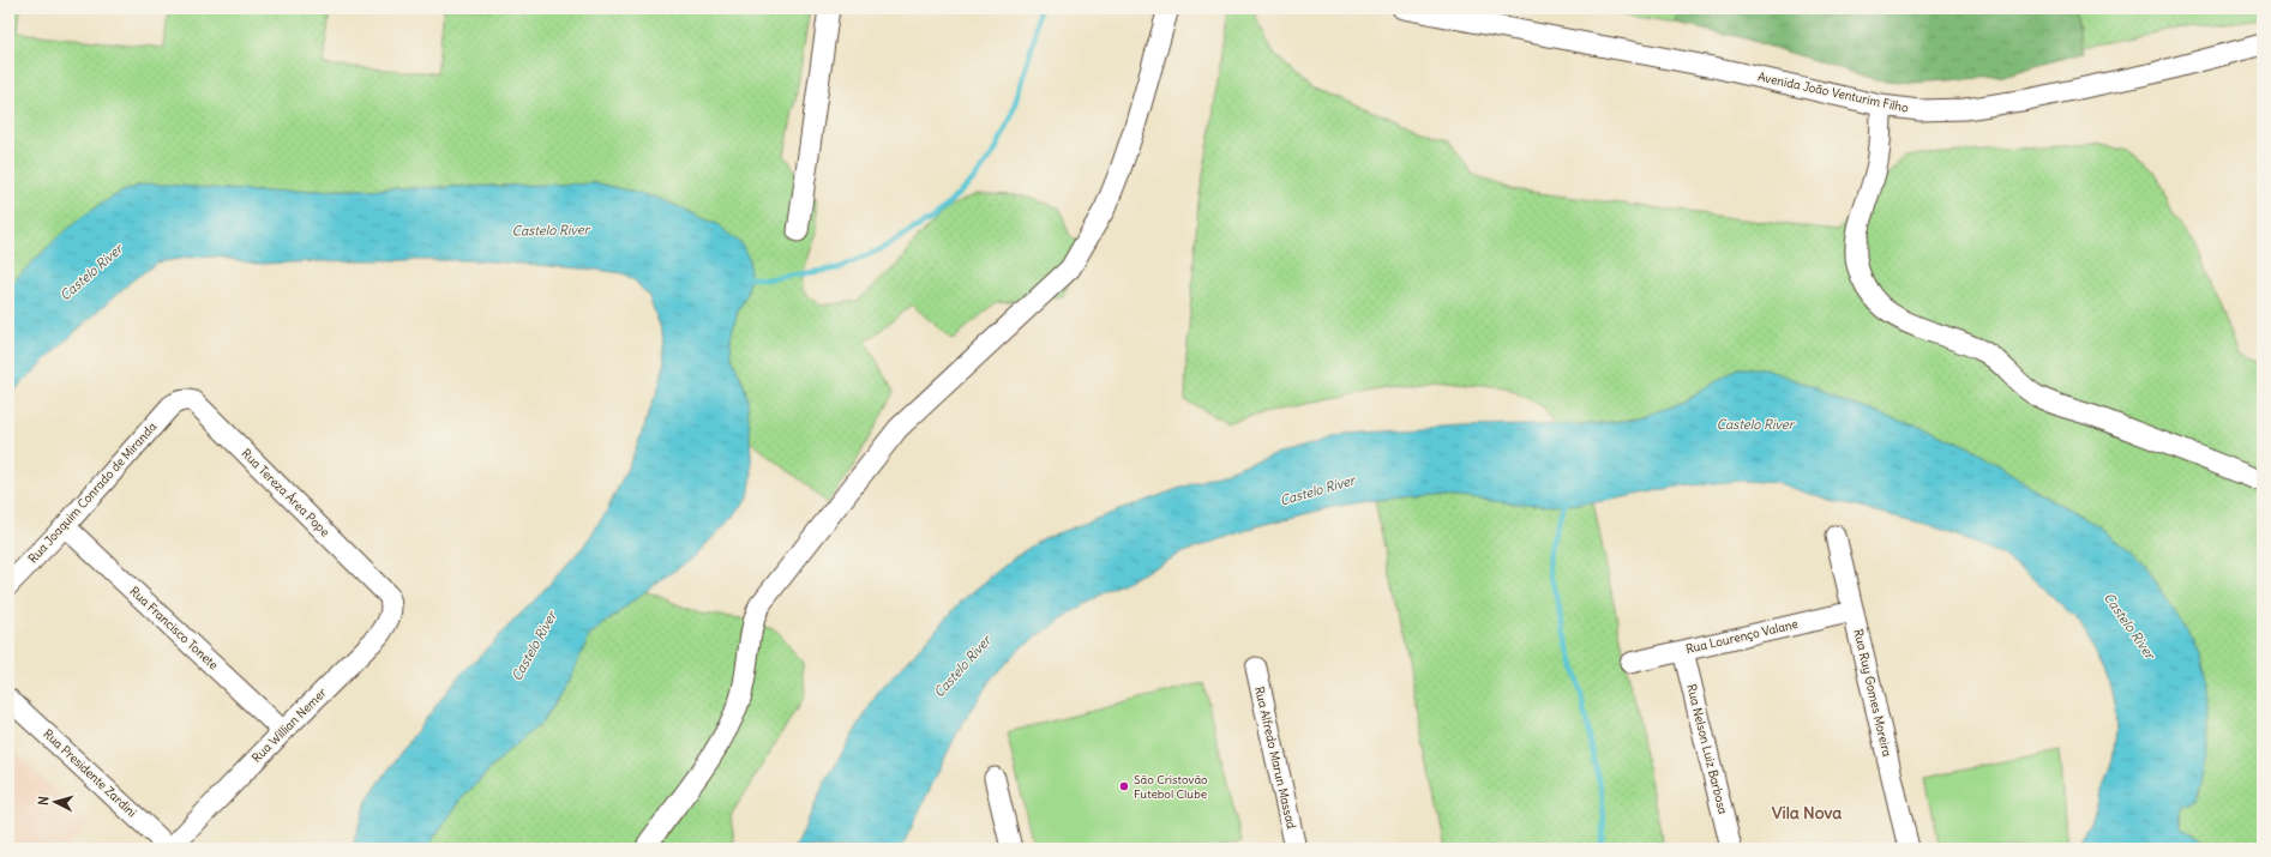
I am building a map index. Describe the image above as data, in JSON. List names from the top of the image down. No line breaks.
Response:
{"streets":{"street":["Avenida João Venturim Filho","Rua Joaquim Conrado de Miranda","Rua Tereza Área Pope","Rua Francisco Tonete","Rua Lourenço Valane","Rua Ruy Gomes Moreira","Rua Willian Nemer","Rua Nelson Luiz Barbosa","Rua Alfredo Marun Massad","Rua Presidente Zardini"]},"crossings":[["Rua Joaquim Conrado de Miranda","Rua Tereza Área Pope"],["Rua Joaquim Conrado de Miranda","Rua Francisco Tonete"],["Rua Tereza Área Pope","Rua Willian Nemer"],["Rua Francisco Tonete","Rua Willian Nemer"],["Rua Lourenço Valane","Rua Ruy Gomes Moreira"],["Rua Lourenço Valane","Rua Nelson Luiz Barbosa"],["Rua Willian Nemer","Rua Presidente Zardini"]],"districts":["Vila Nova"],"water":["Castelo River"],"places":["São Cristovão Futebol Clube"],"north":"left"}
